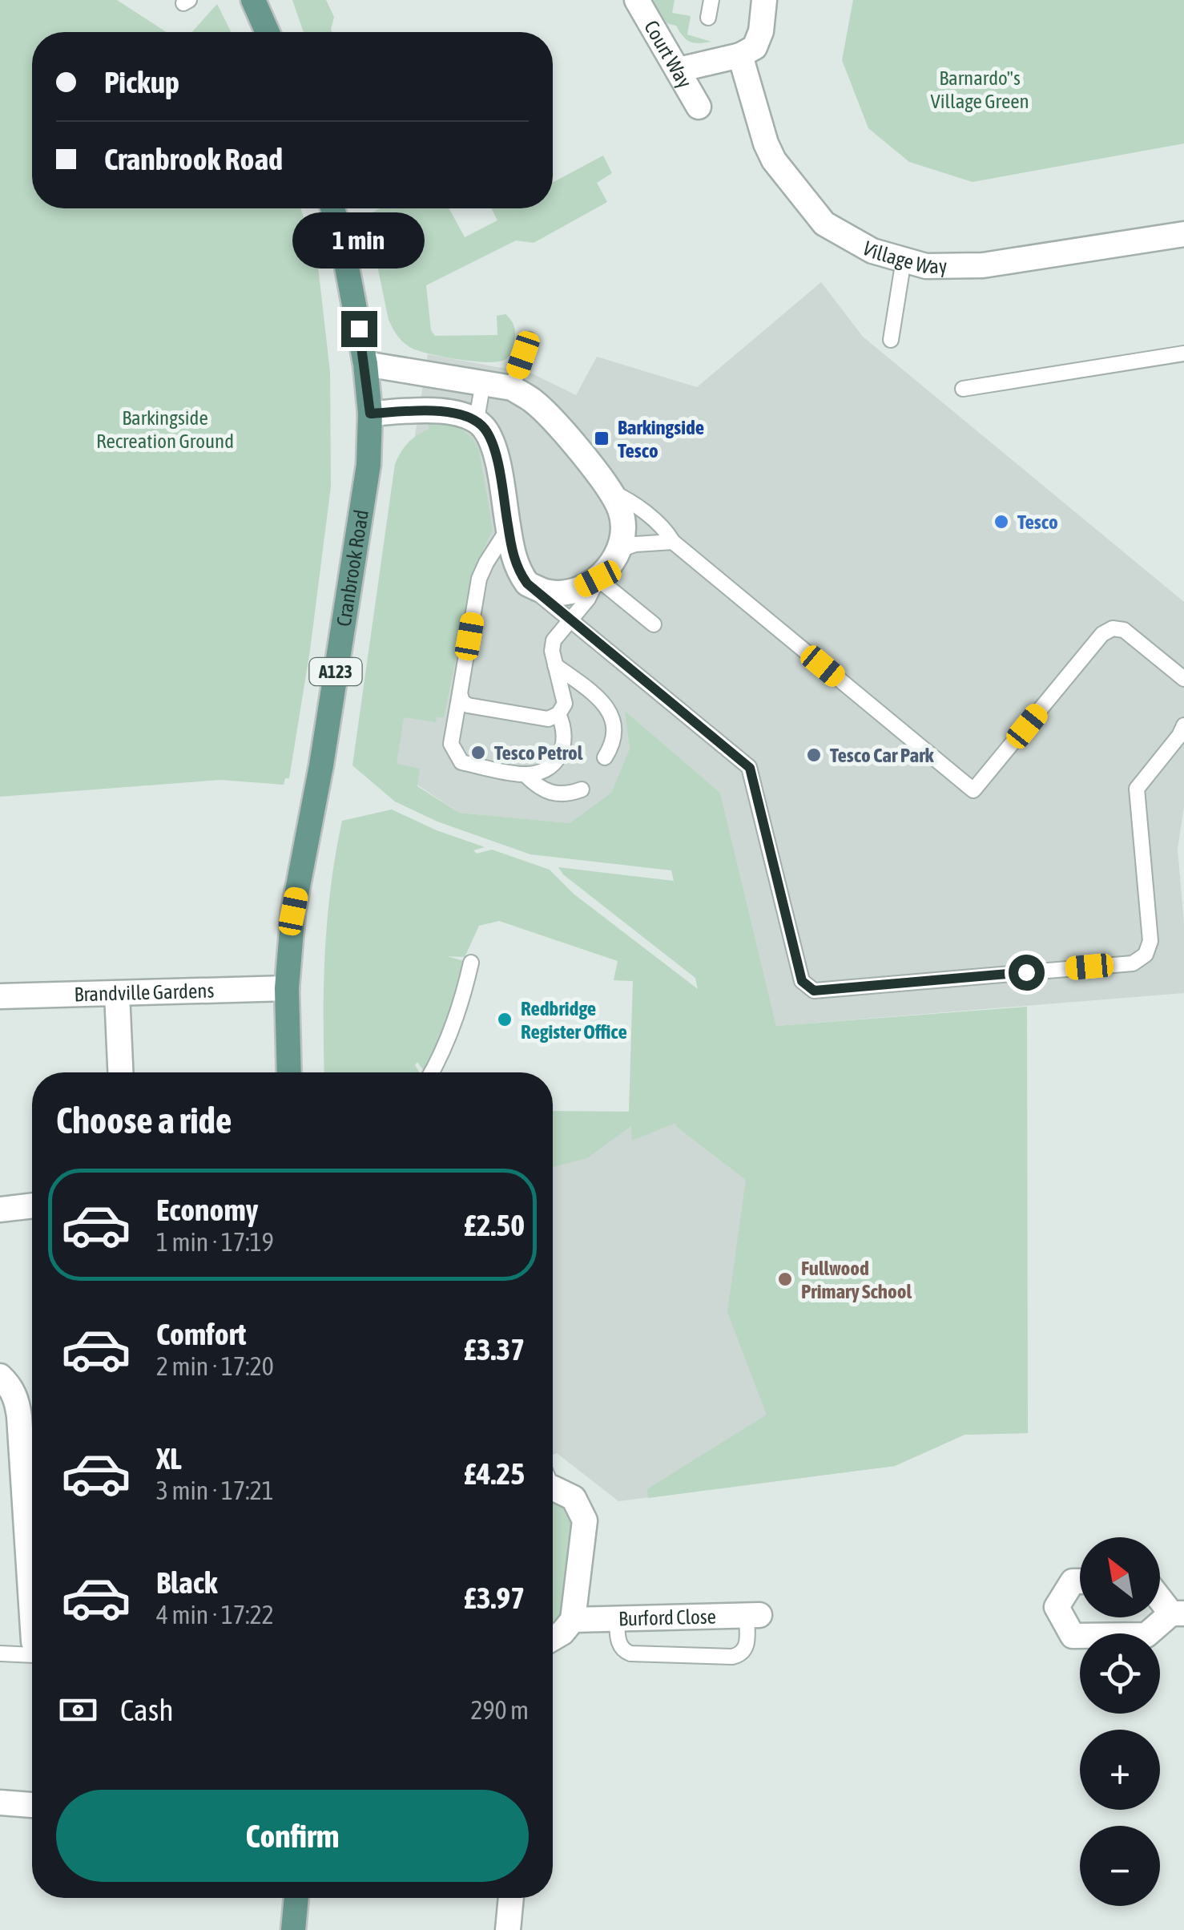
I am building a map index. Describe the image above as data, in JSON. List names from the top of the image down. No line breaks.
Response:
{"streets":{"main road":["Cranbrook Road","A123"],"street":["Court Way","Village Way","Brandville Gardens","Burford Close"]},"crossings":[["Cranbrook Road","Brandville Gardens"]],"parks":["Barnardo''s Village Green","Barkingside Recreation Ground"],"places":{"transit":["Barkingside Tesco"],"other":["Tesco","Tesco Petrol","Tesco Car Park","Redbridge Register Office","Fullwood Primary School"]},"north":"top left","page":{"banner":["Pickup","Cranbrook Road"],"bubble":"1 min","heading":"Choose a ride","list":[{"name":"Economy","note":"1 min · 17:19","value":"£2.50"},{"name":"Comfort","note":"2 min · 17:20","value":"£3.37"},{"name":"XL","note":"3 min · 17:21","value":"£4.25"},{"name":"Black","note":"4 min · 17:22","value":"£3.97"}],"map_buttons":["+","−"],"pay":["Cash","290 m"],"buttons":"Confirm"}}
